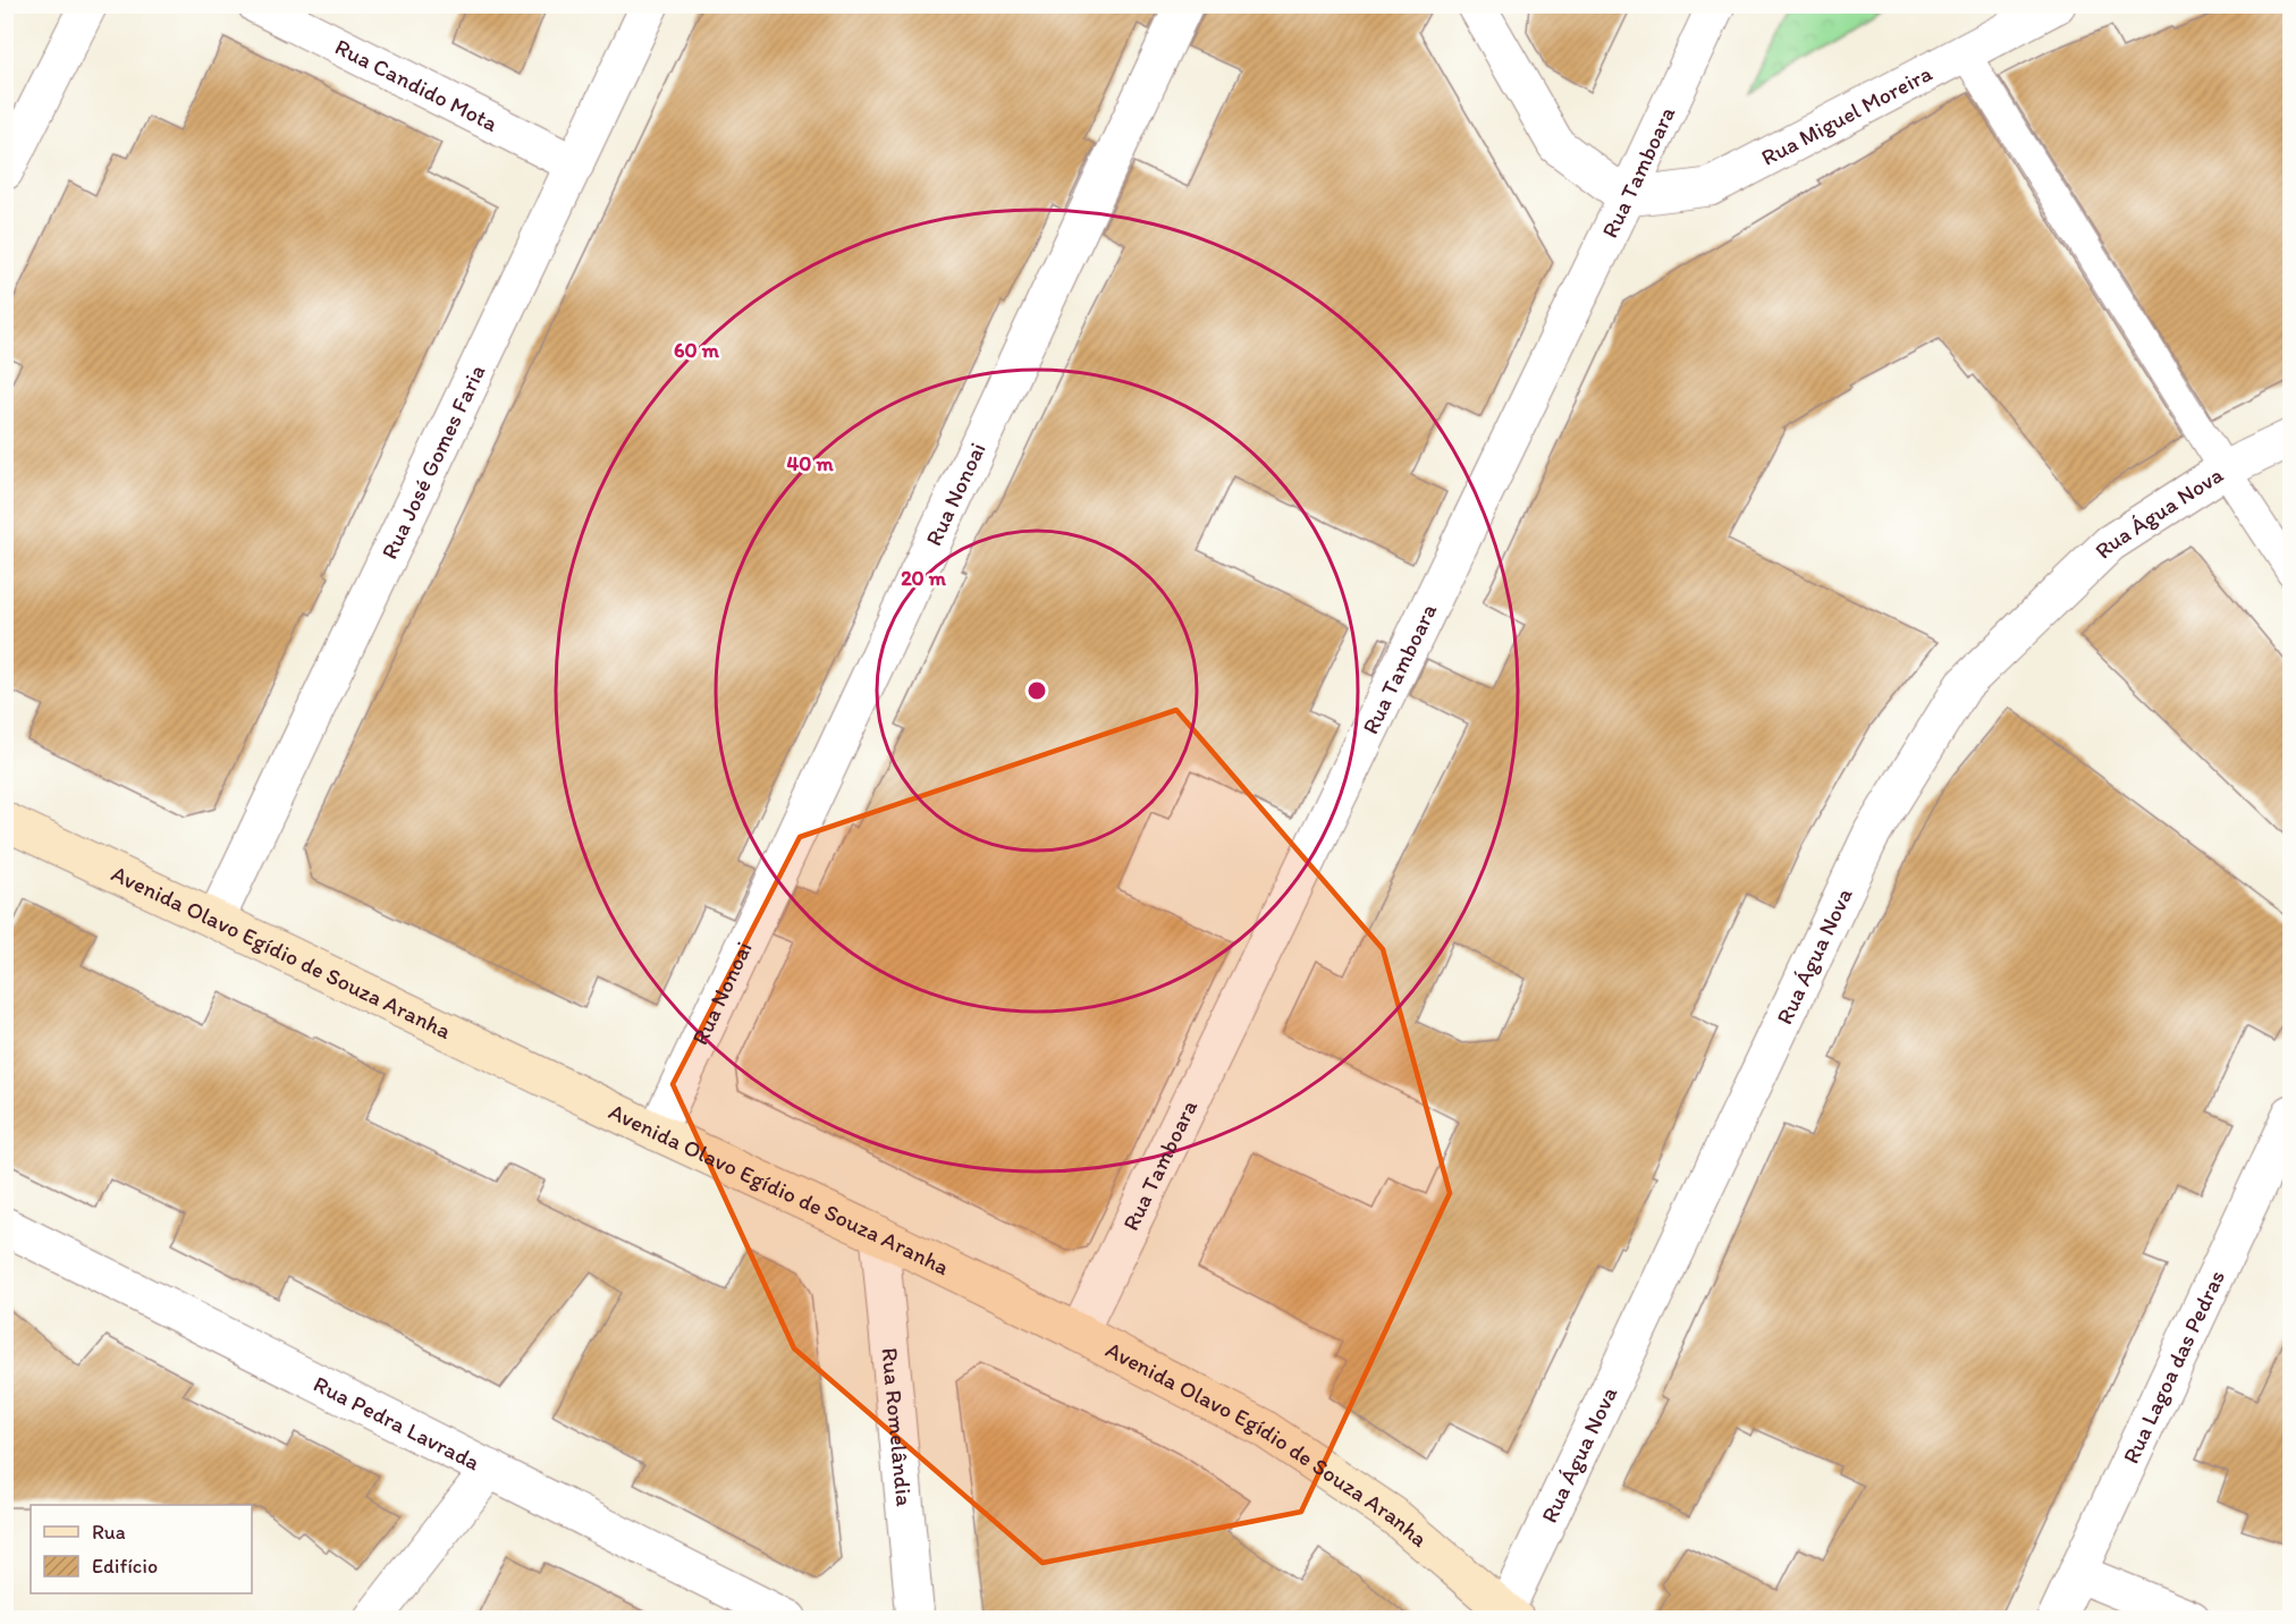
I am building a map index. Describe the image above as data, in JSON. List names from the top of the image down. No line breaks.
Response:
{"streets":{"main road":["Avenida Olavo Egídio de Souza Aranha"],"street":["Rua Candido Mota","Rua Miguel Moreira","Rua Tamboara","Rua José Gomes Faria","Rua Nonoai","Rua Água Nova","Rua Lagoa das Pedras","Rua Pedra Lavrada","Rua Romelândia"]},"crossings":[["Rua Candido Mota","Rua José Gomes Faria"],["Rua Miguel Moreira","Rua Tamboara"],["Rua Tamboara","Avenida Olavo Egídio de Souza Aranha"],["Rua José Gomes Faria","Avenida Olavo Egídio de Souza Aranha"],["Rua Nonoai","Avenida Olavo Egídio de Souza Aranha"],["Rua Água Nova","Avenida Olavo Egídio de Souza Aranha"],["Avenida Olavo Egídio de Souza Aranha","Rua Romelândia"]],"legend":["Rua","Edifício"],"rings":["60 m","40 m","20 m"]}
